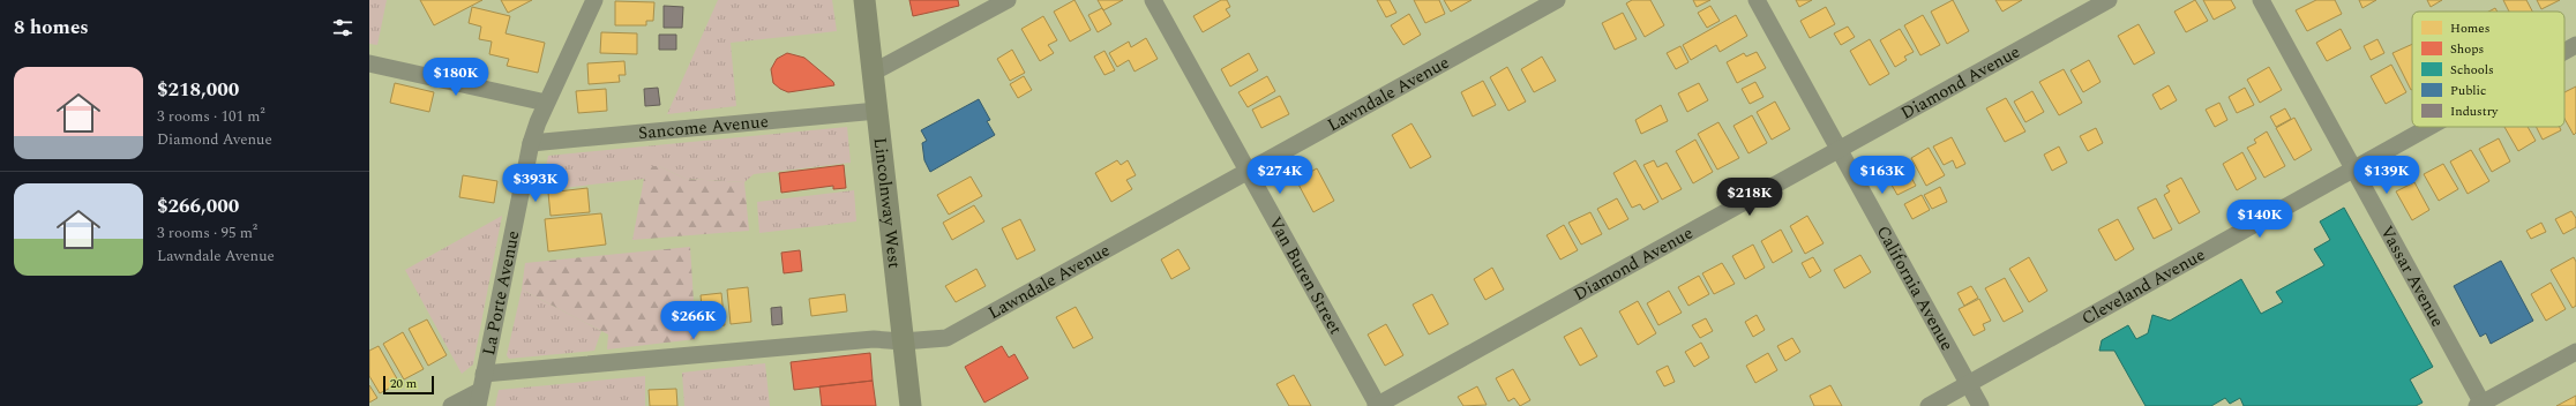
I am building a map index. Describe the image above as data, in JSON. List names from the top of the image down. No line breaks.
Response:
{"streets":{"main road":["Lincolnway West"],"street":["Diamond Avenue","Lawndale Avenue","Sancome Avenue","Van Buren Street","Vassar Avenue","Cleveland Avenue","California Avenue","La Porte Avenue"]},"crossings":[["Diamond Avenue","Van Buren Street"],["Diamond Avenue","California Avenue"],["Lawndale Avenue","Lincolnway West"],["Lawndale Avenue","Van Buren Street"],["Lawndale Avenue","La Porte Avenue"],["Sancome Avenue","Lincolnway West"],["Sancome Avenue","La Porte Avenue"],["Vassar Avenue","Cleveland Avenue"],["Cleveland Avenue","California Avenue"]],"legend":["Homes","Shops","Schools","Public","Industry"],"scale_bar":"20 m","page":{"heading":"8 homes","list":[{"name":"$218,000","note":"3 rooms · 101 m² · Diamond Avenue"},{"name":"$266,000","note":"3 rooms · 95 m² · Lawndale Avenue"}],"price":["$180K","$274K","$163K","$139K","$393K","$218K","$140K","$266K"],"scale":"20 m"}}
